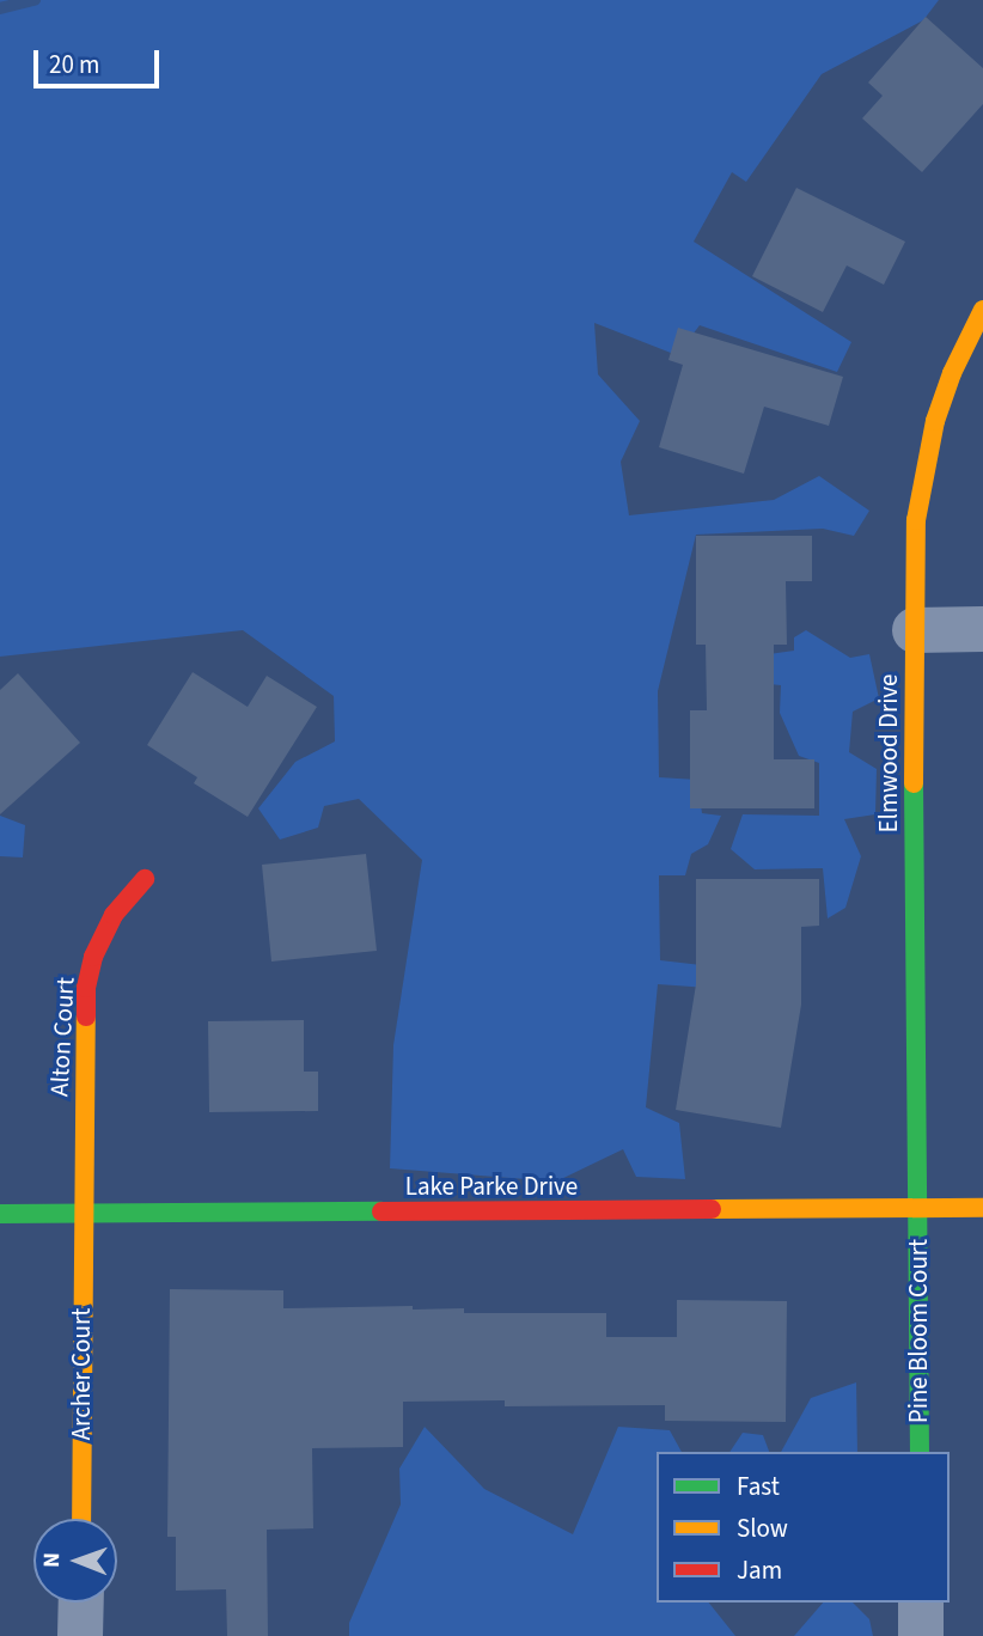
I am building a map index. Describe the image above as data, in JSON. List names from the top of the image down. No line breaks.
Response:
{"streets":{"street":["Elmwood Drive","Alton Court","Lake Parke Drive","Pine Bloom Court","Archer Court"]},"crossings":[["Elmwood Drive","Lake Parke Drive"],["Elmwood Drive","Pine Bloom Court"],["Alton Court","Lake Parke Drive"],["Alton Court","Archer Court"],["Lake Parke Drive","Pine Bloom Court"],["Lake Parke Drive","Archer Court"]],"legend":["Fast","Slow","Jam"],"scale_bar":"20 m","north":"left"}
